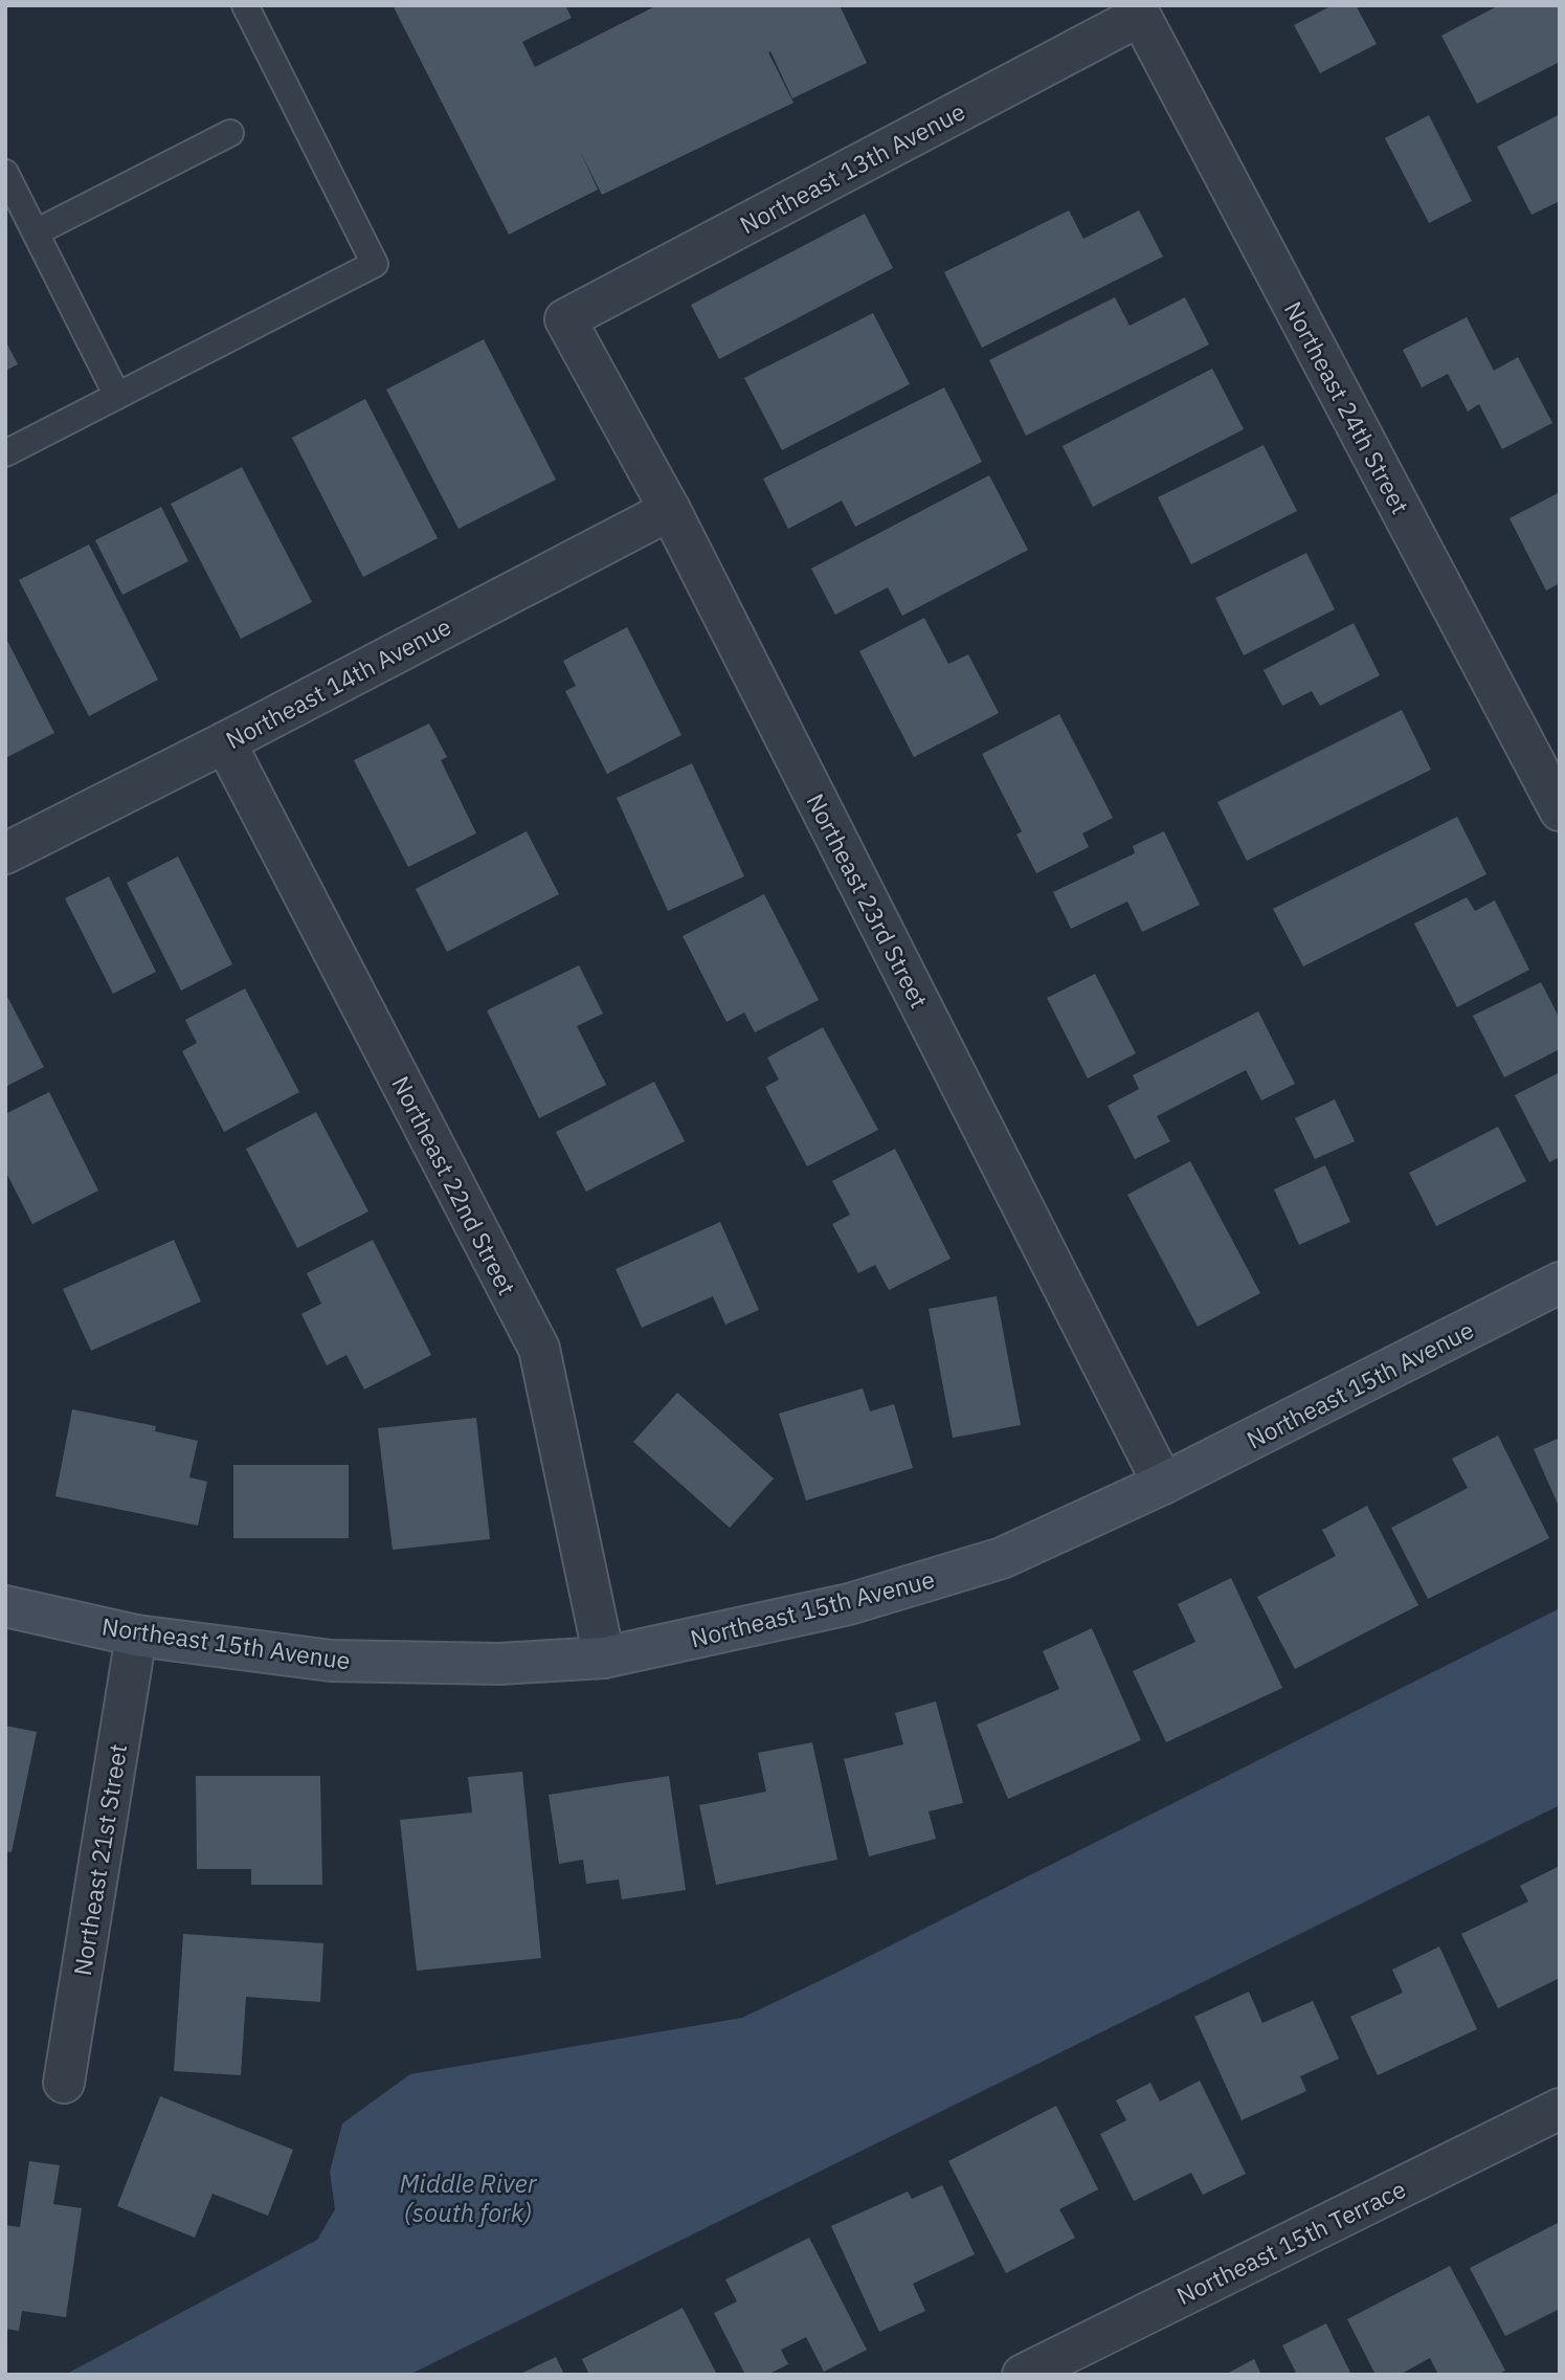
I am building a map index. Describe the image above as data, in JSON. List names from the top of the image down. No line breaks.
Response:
{"streets":{"street":["Northeast 13th Avenue","Northeast 24th Street","Northeast 14th Avenue","Northeast 23rd Street","Northeast 22nd Street","Northeast 15th Avenue","Northeast 21st Street","Northeast 15th Terrace"]},"crossings":[["Northeast 13th Avenue","Northeast 24th Street"],["Northeast 13th Avenue","Northeast 23rd Street"],["Northeast 14th Avenue","Northeast 23rd Street"],["Northeast 14th Avenue","Northeast 22nd Street"],["Northeast 23rd Street","Northeast 15th Avenue"],["Northeast 22nd Street","Northeast 15th Avenue"],["Northeast 15th Avenue","Northeast 21st Street"]],"water":["Middle River (south fork)"]}
